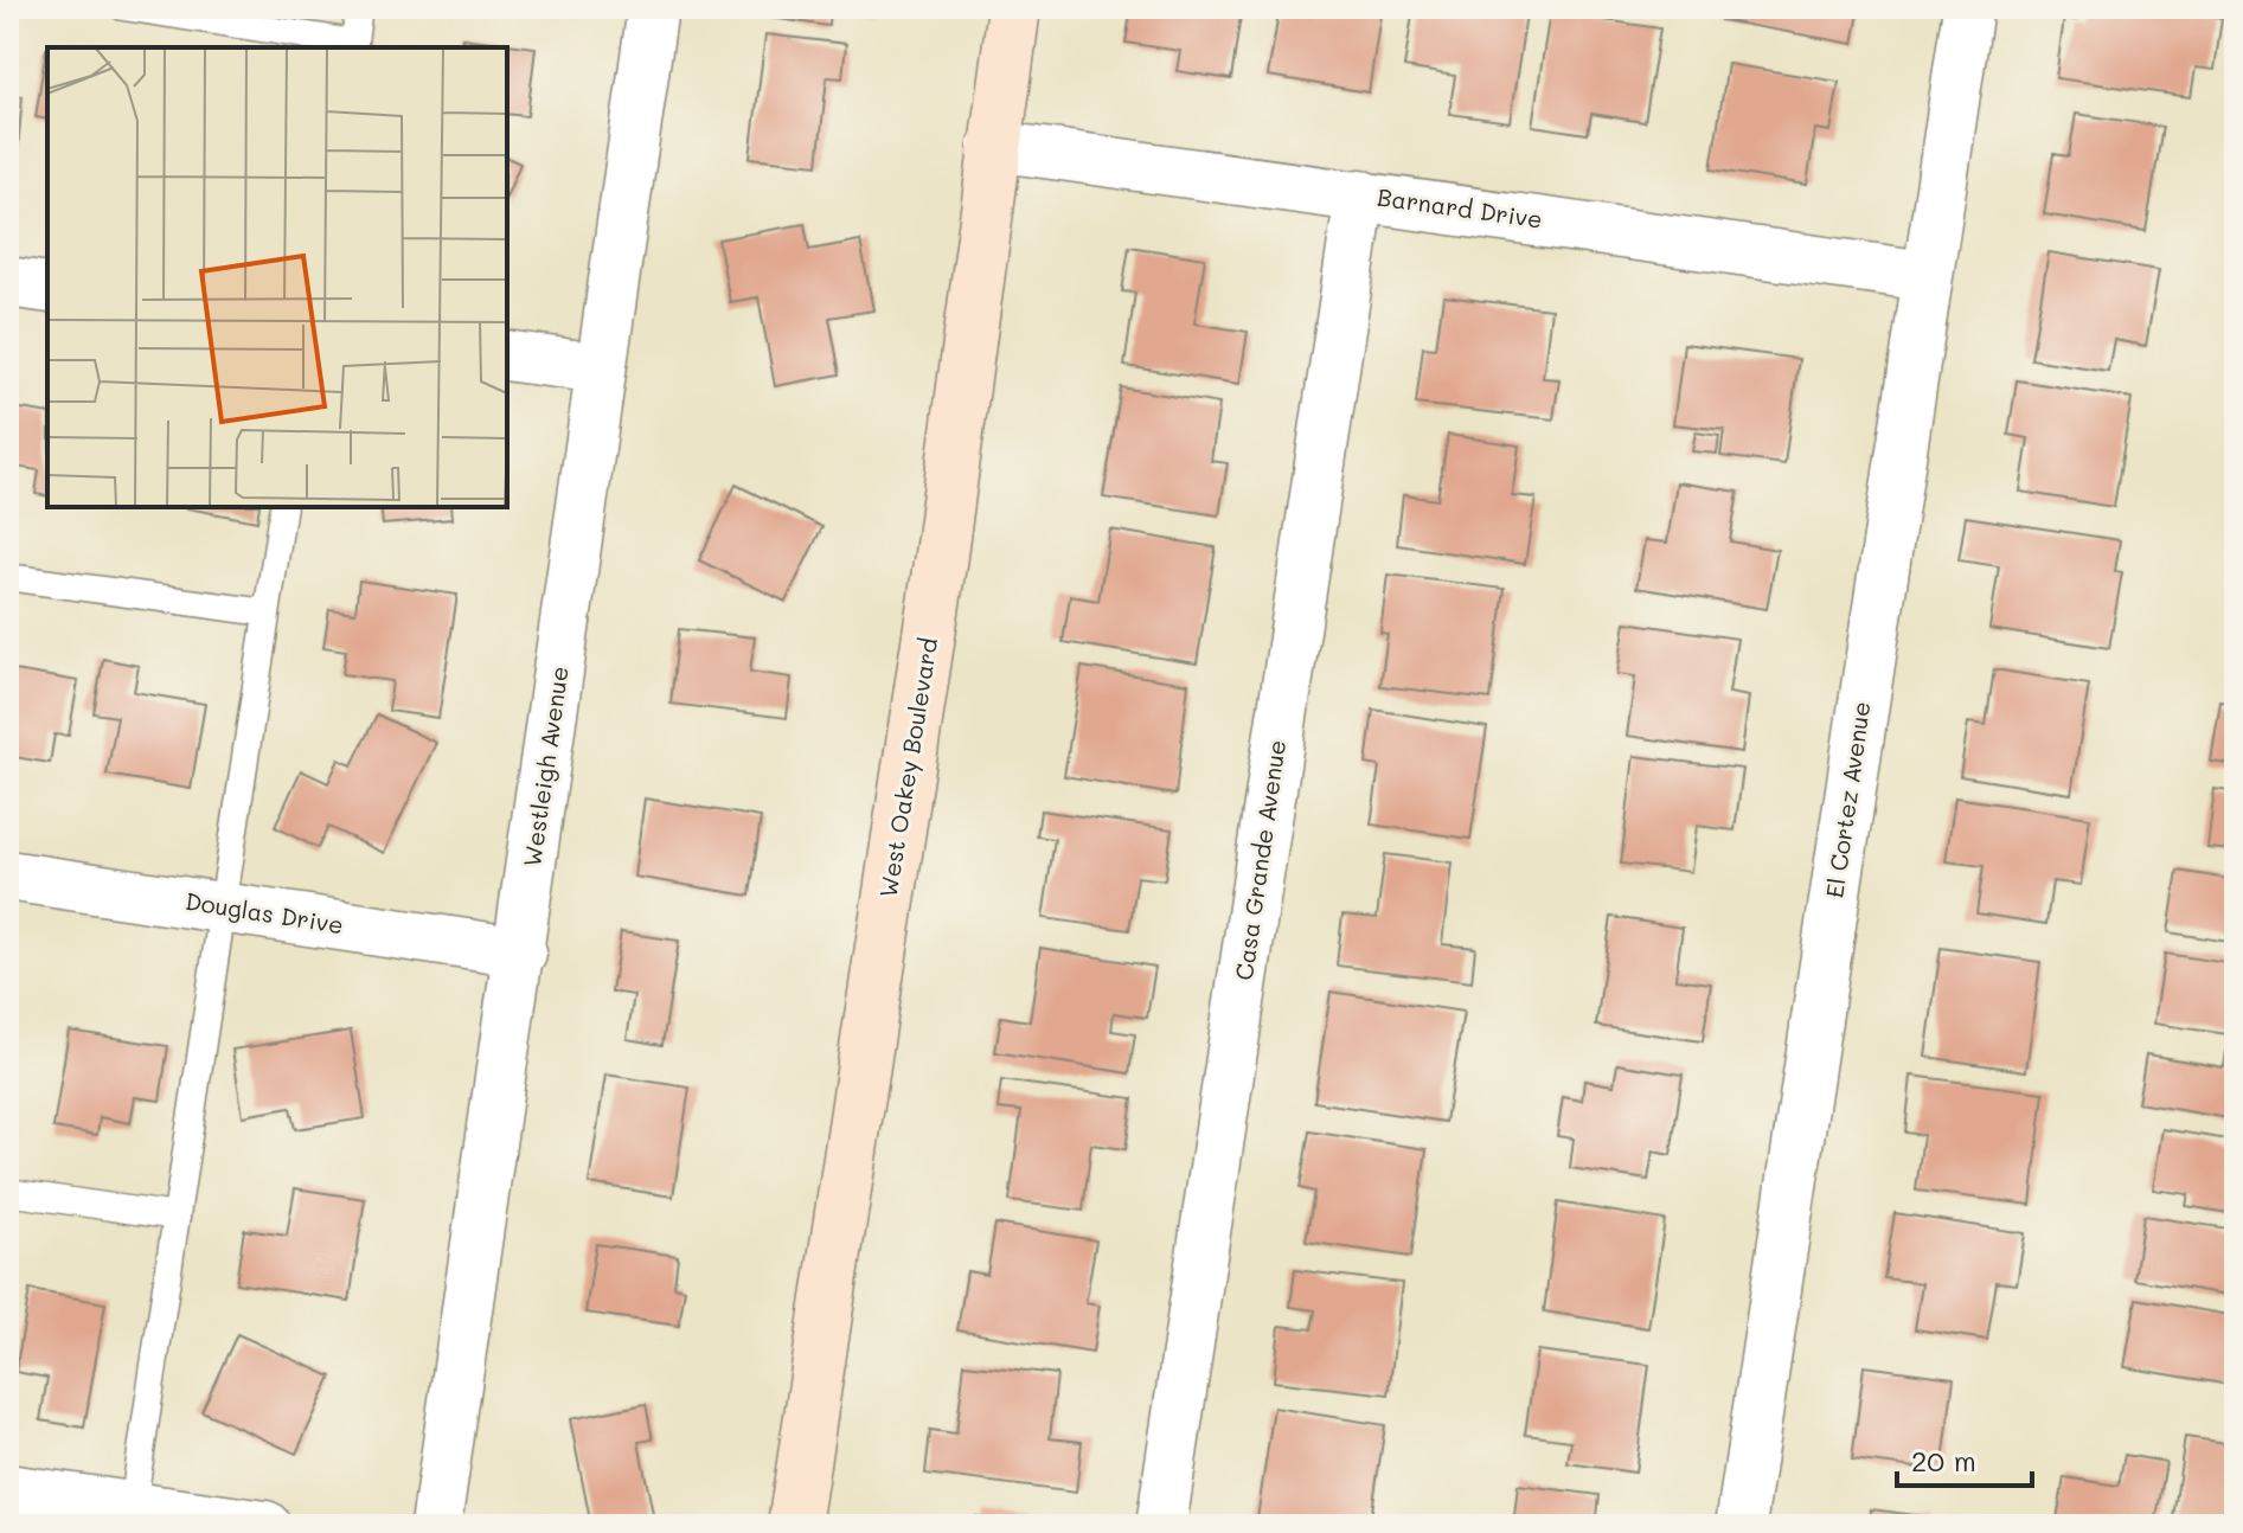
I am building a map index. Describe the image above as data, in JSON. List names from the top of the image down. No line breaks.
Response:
{"streets":{"main road":["West Oakey Boulevard"],"street":["Barnard Drive","Westleigh Avenue","El Cortez Avenue","Casa Grande Avenue","Douglas Drive"]},"crossings":[["Barnard Drive","West Oakey Boulevard"],["Barnard Drive","El Cortez Avenue"],["Barnard Drive","Casa Grande Avenue"],["Westleigh Avenue","Douglas Drive"]],"scale_bar":"20 m"}
